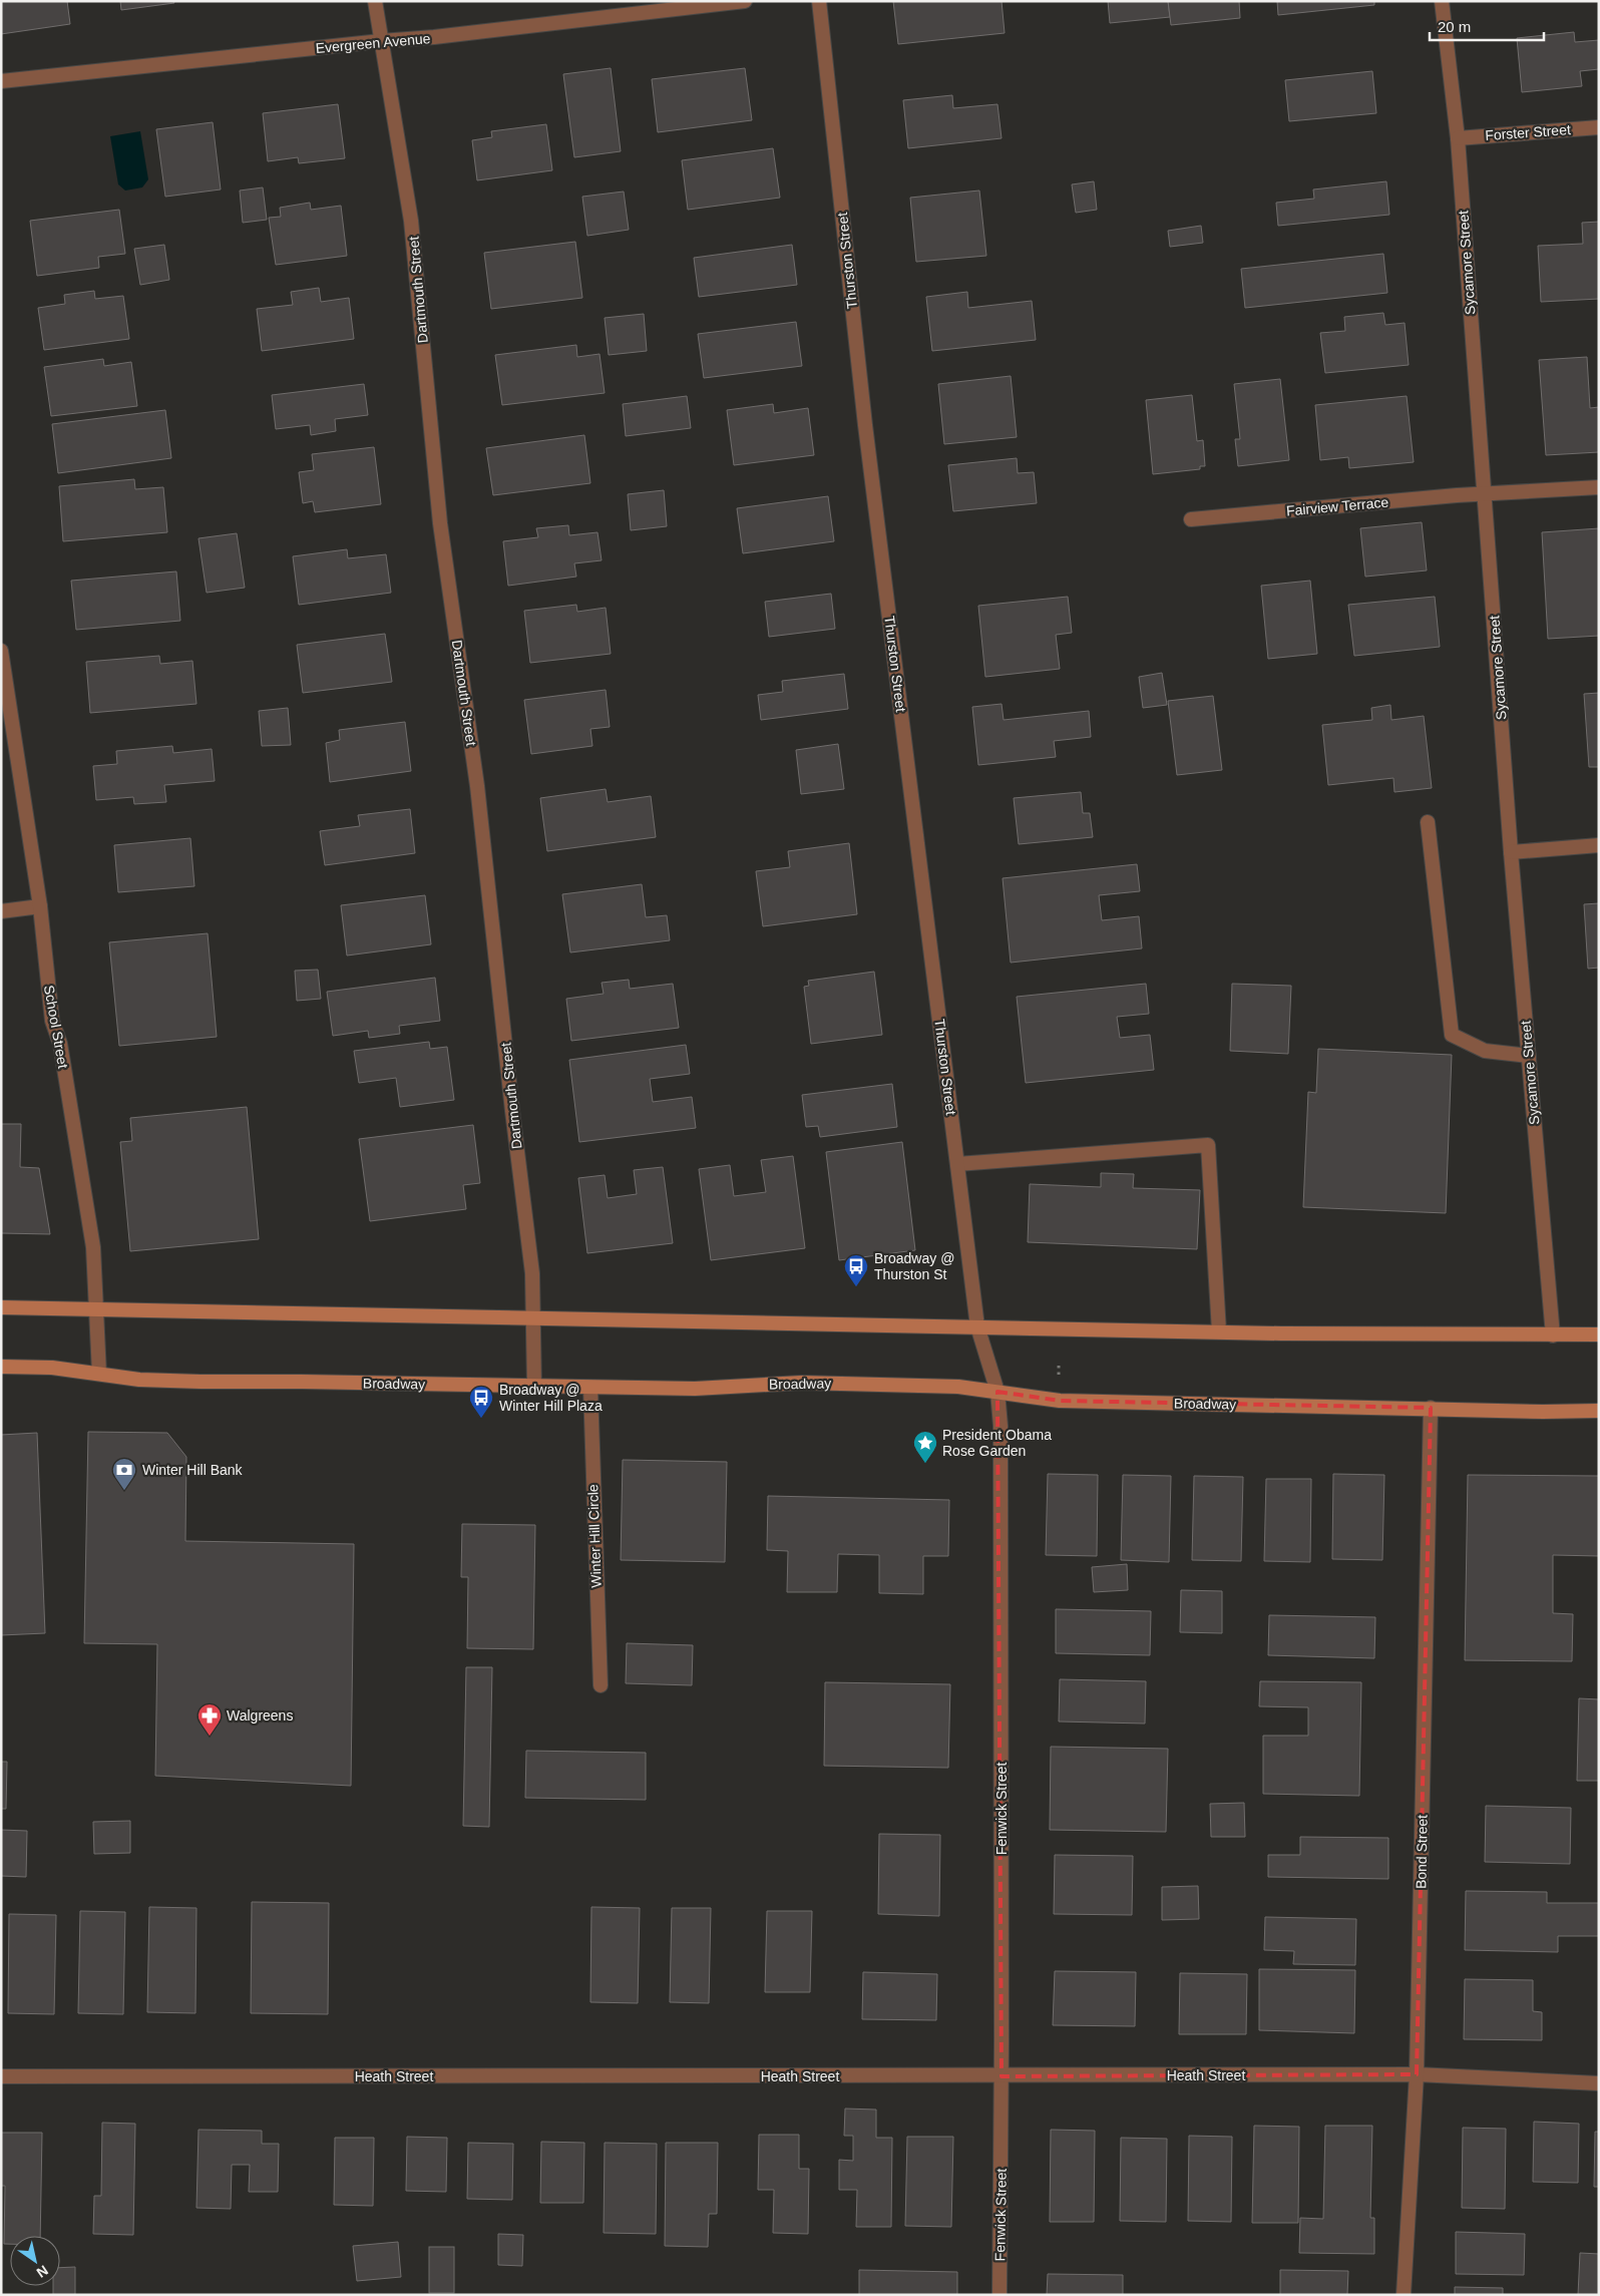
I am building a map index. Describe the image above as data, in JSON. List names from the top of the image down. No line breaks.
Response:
{"streets":{"main road":["Broadway"],"street":["Evergreen Avenue","Forster Street","Thurston Street","Sycamore Street","Dartmouth Street","Fairview Terrace","School Street","Winter Hill Circle","Fenwick Street","Bond Street","Heath Street"]},"crossings":[["Evergreen Avenue","Dartmouth Street"],["Forster Street","Sycamore Street"],["Thurston Street","Fenwick Street"],["Sycamore Street","Fairview Terrace"],["Dartmouth Street","Broadway"],["School Street","Broadway"],["Broadway","Winter Hill Circle"],["Broadway","Fenwick Street"],["Broadway","Bond Street"],["Fenwick Street","Heath Street"],["Bond Street","Heath Street"]],"places":{"bus stop":["Broadway @ Thurston St","Broadway @ Winter Hill Plaza"],"place":["President Obama Rose Garden"],"bank":["Winter Hill Bank"],"pharmacy":["Walgreens"]},"scale_bar":"20 m","north":"bottom right"}
